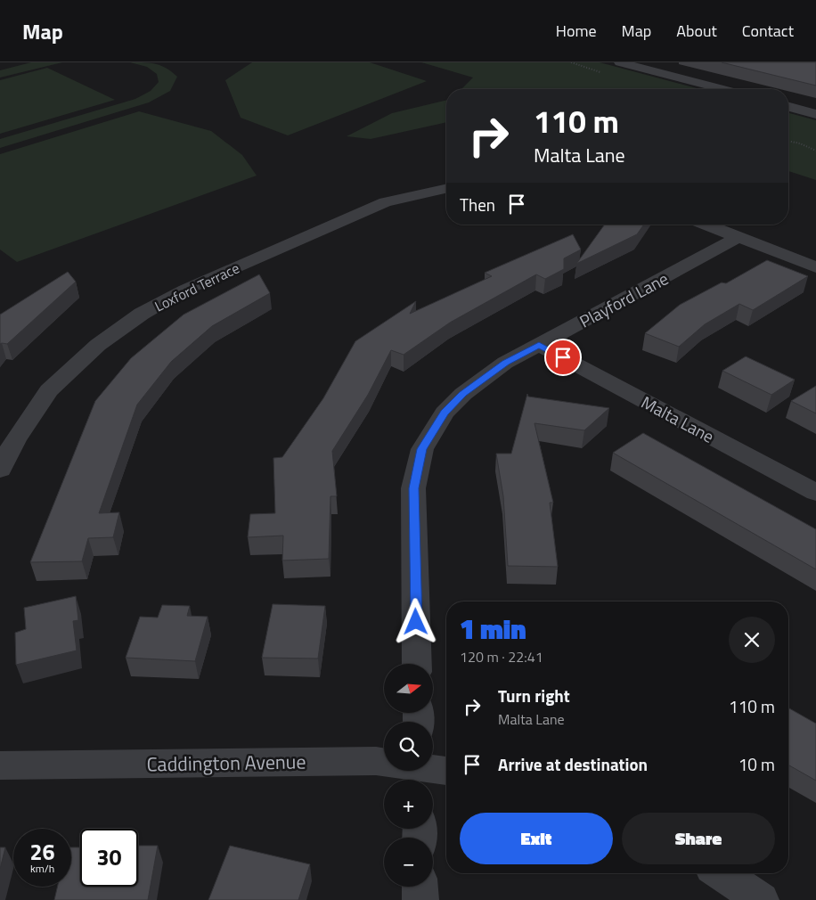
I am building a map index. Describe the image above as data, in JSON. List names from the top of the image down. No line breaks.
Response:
{"streets":{"street":["Loxford Terrace","Playford Lane","Malta Lane","Caddington Avenue"]},"crossings":[["Playford Lane","Malta Lane"]],"north":"right","page":{"header":"Map","nav":["Home","Map","About","Contact"],"turn":["110 m","Malta Lane"],"then":"Then","heading":["1 min","120 m · 22:41"],"map_buttons":["+","−"],"list":[{"name":"Turn right","note":"Malta Lane","value":"110 m"},{"name":"Arrive at destination","value":"10 m"}],"buttons":["Exit","Share"],"speed":"26 km/h","limit":"30"}}
